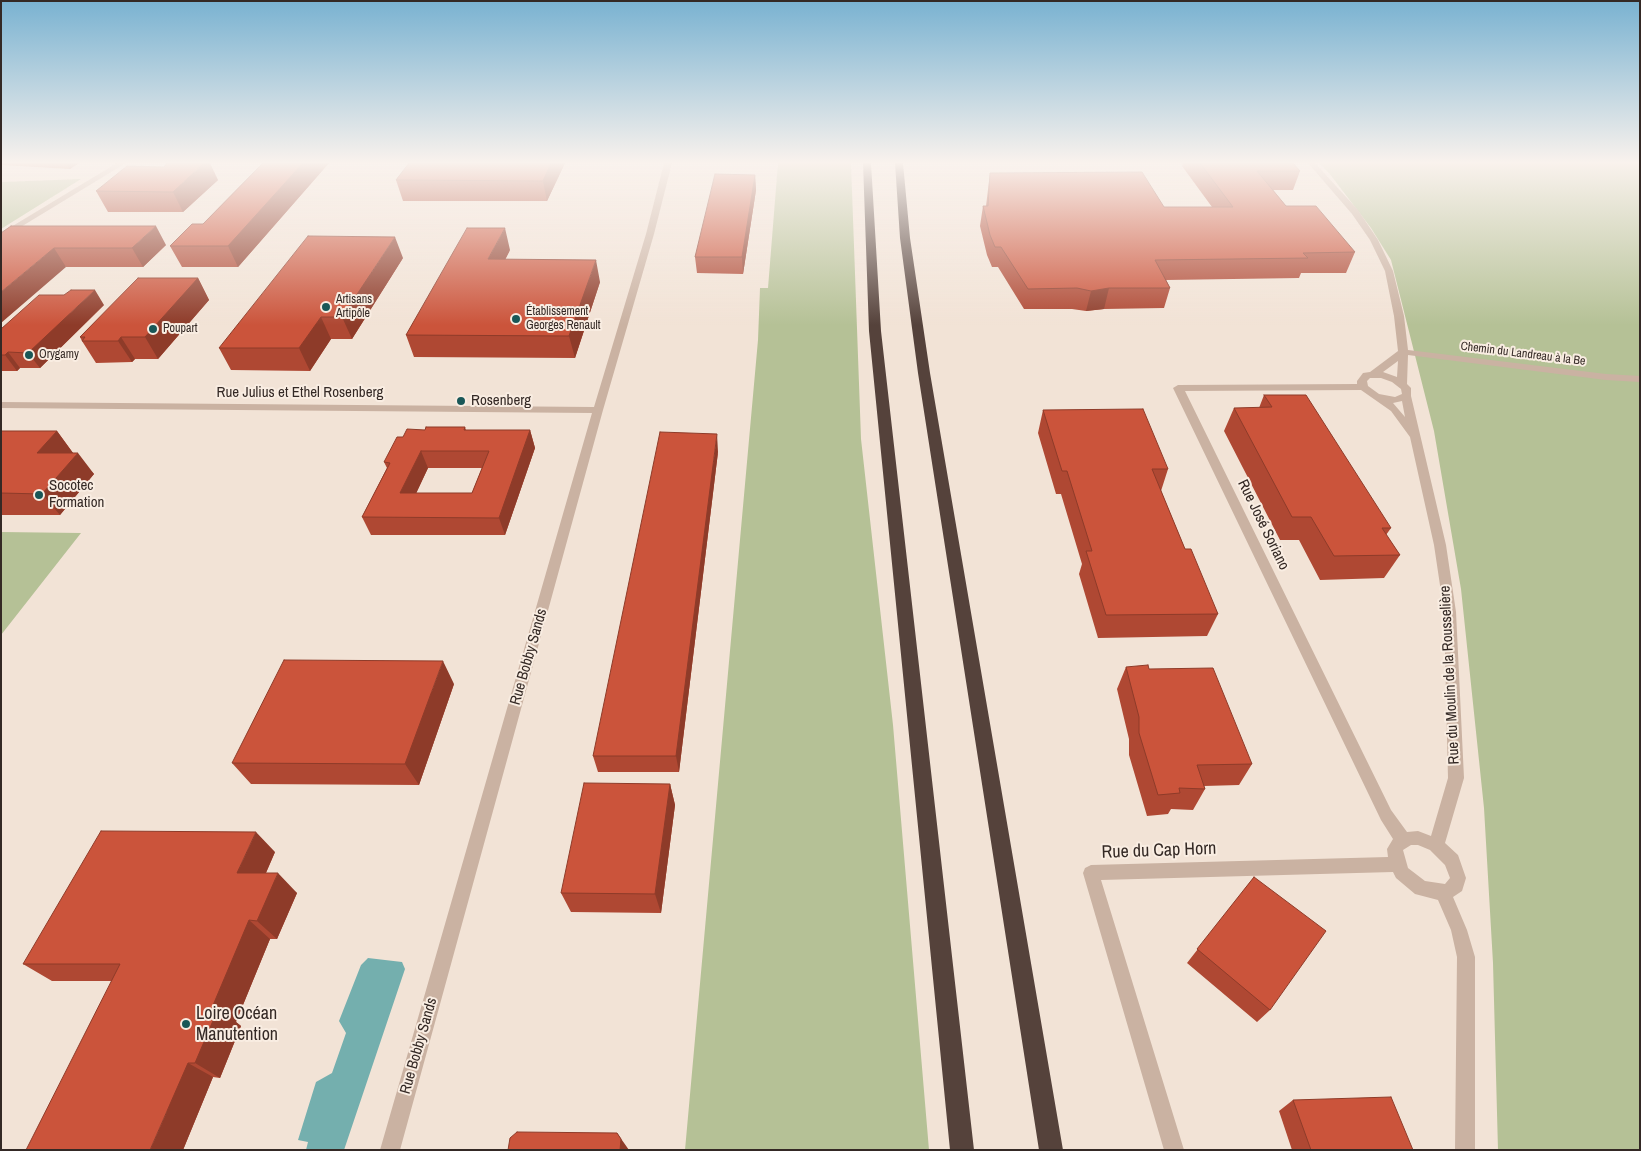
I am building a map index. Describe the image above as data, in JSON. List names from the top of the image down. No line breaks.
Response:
{"streets":{"street":["Chemin du Landreau à la Be","Rue Julius et Ethel Rosenberg","Rue José Soriano","Rue Bobby Sands","Rue du Moulin de la Rousselière","Rue du Cap Horn"]},"crossings":[["Chemin du Landreau à la Be","Rue du Moulin de la Rousselière"],["Rue Julius et Ethel Rosenberg","Rue Bobby Sands"],["Rue José Soriano","Rue du Moulin de la Rousselière"],["Rue José Soriano","Rue du Cap Horn"],["Rue du Moulin de la Rousselière","Rue du Cap Horn"]],"places":["Artisans Artipôle","Établissement Georges Renault","Poupart","Orygamy","Rosenberg","Socotec Formation","Loire Océan Manutention"]}
